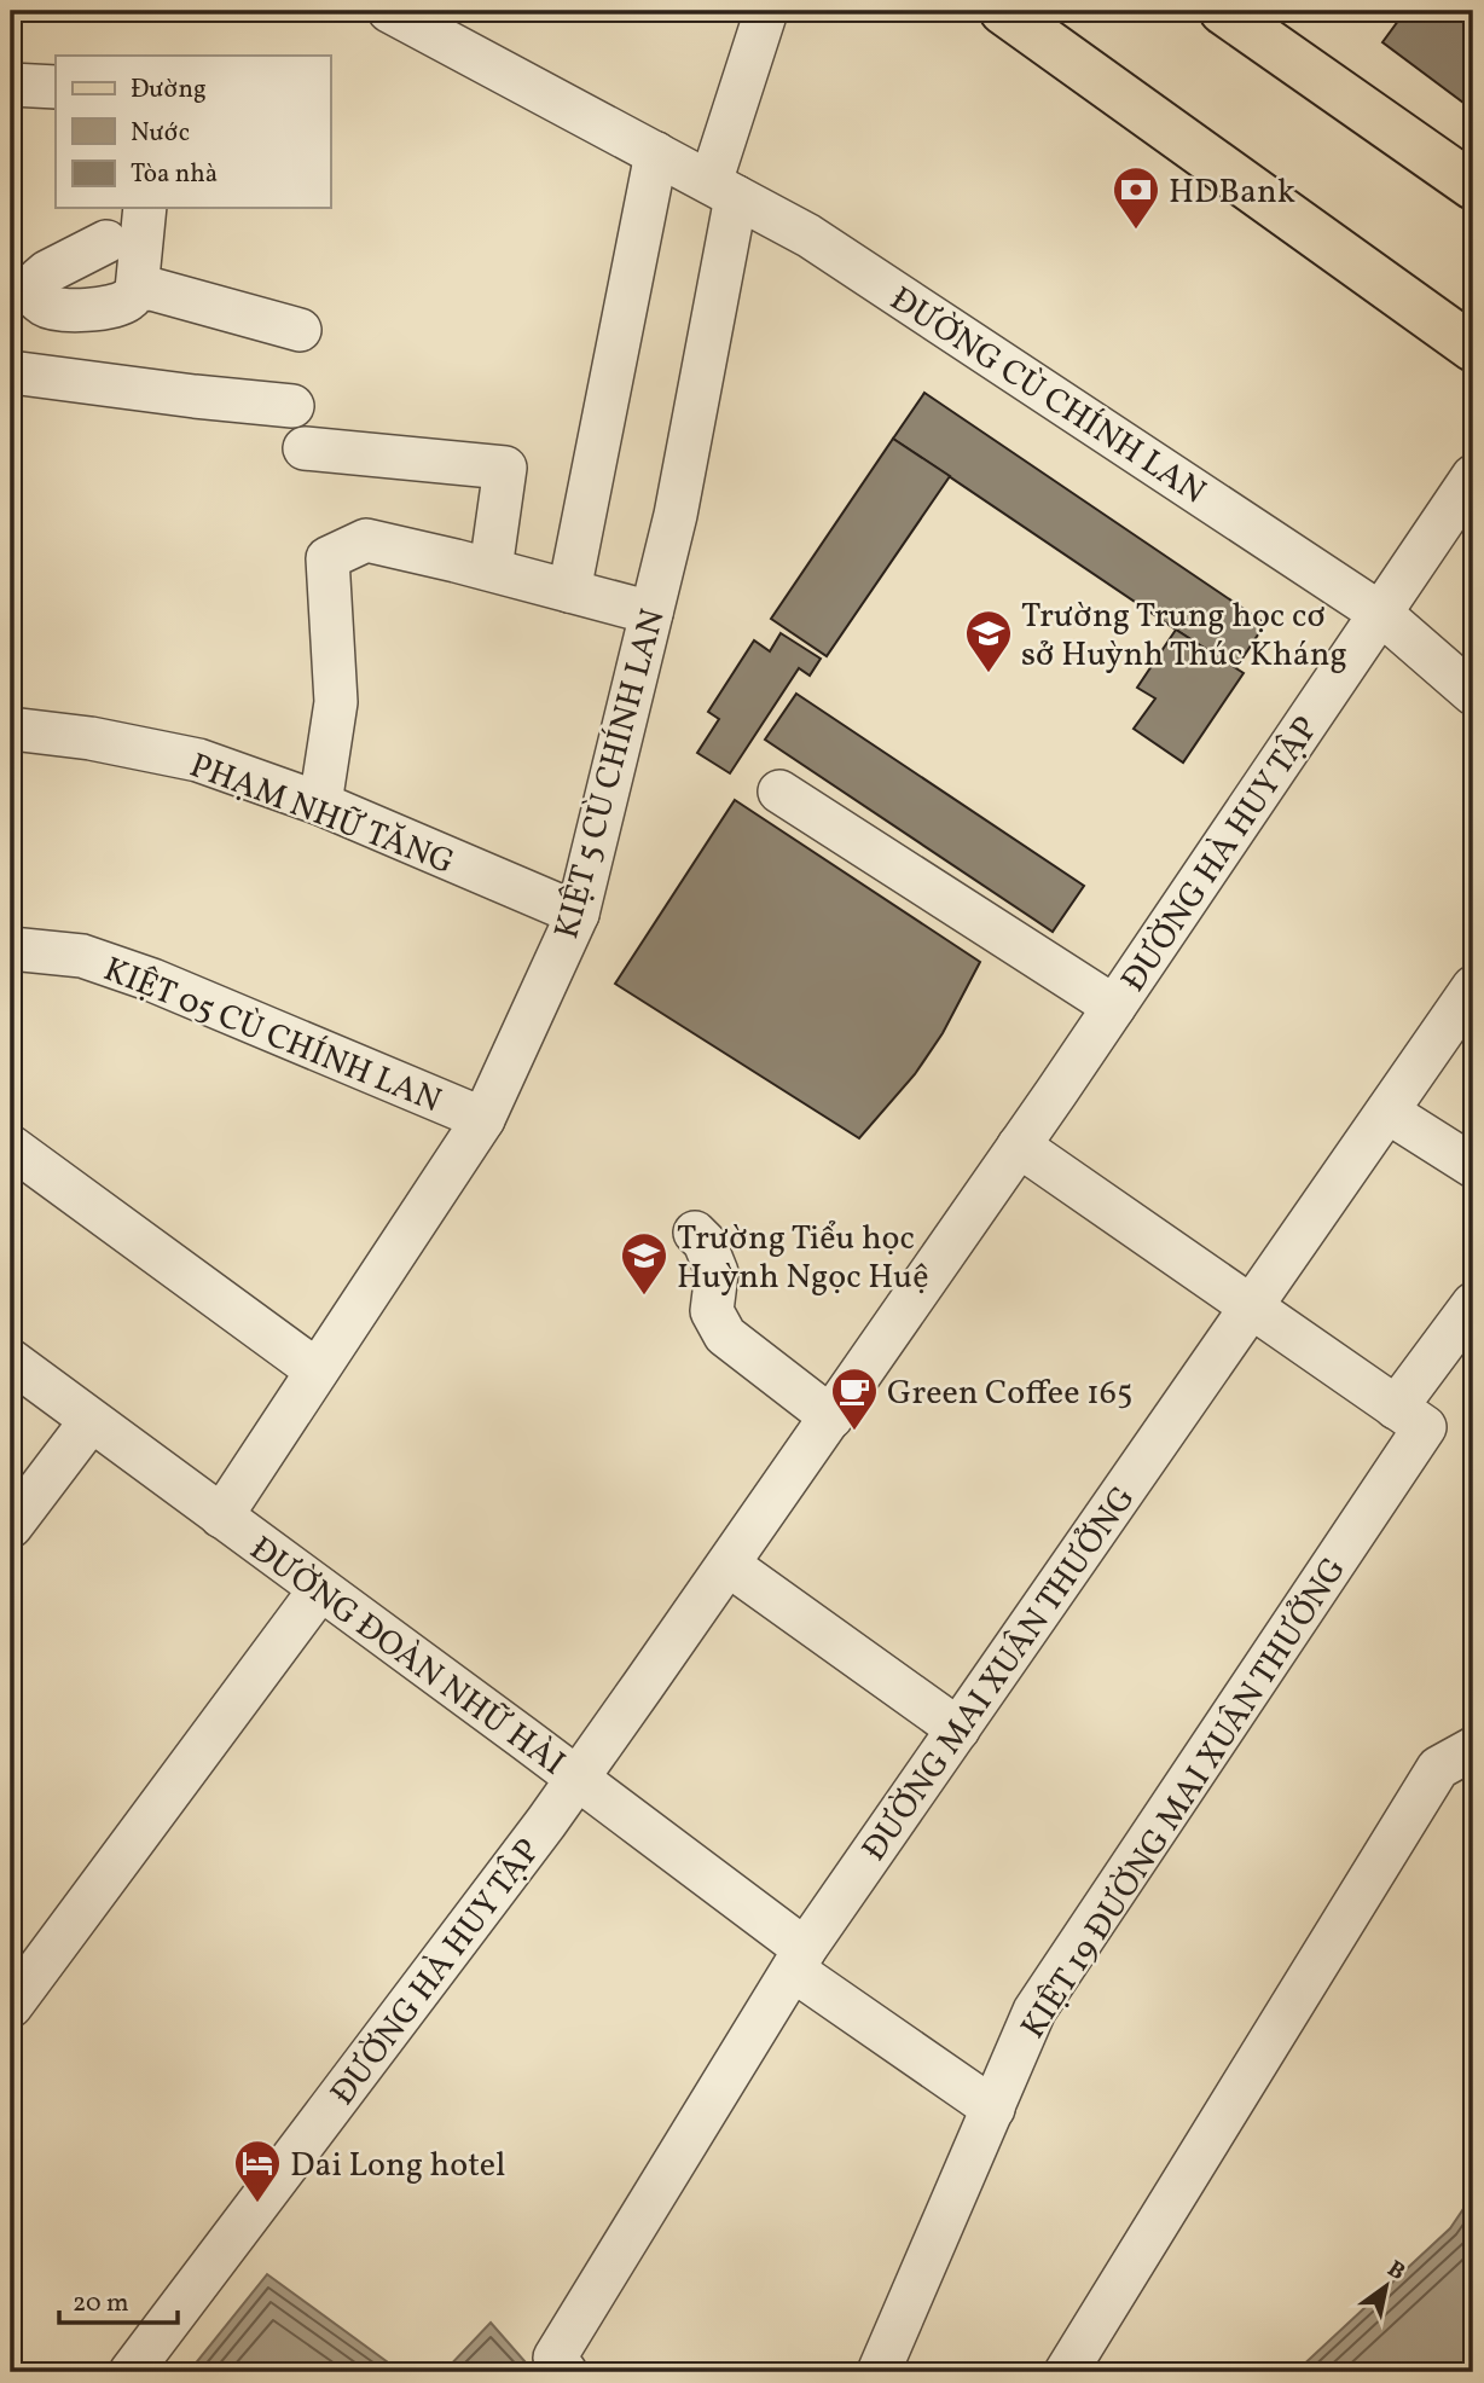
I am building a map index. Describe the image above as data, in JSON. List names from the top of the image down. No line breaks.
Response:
{"streets":{"street":["ĐƯỜNG CÙ CHÍNH LAN","KIỆT 5 CÙ CHÍNH LAN","PHẠM NHỮ TĂNG","ĐƯỜNG HÀ HUY TẬP","KIỆT 05 CÙ CHÍNH LAN","ĐƯỜNG ĐOÀN NHỮ HÀI","ĐƯỜNG MAI XUÂN THƯỞNG","KIỆT 19 ĐƯỜNG MAI XUÂN THƯỞNG"]},"crossings":[["ĐƯỜNG CÙ CHÍNH LAN","KIỆT 5 CÙ CHÍNH LAN"],["ĐƯỜNG CÙ CHÍNH LAN","ĐƯỜNG HÀ HUY TẬP"],["KIỆT 5 CÙ CHÍNH LAN","PHẠM NHỮ TĂNG"],["KIỆT 5 CÙ CHÍNH LAN","KIỆT 05 CÙ CHÍNH LAN"],["KIỆT 5 CÙ CHÍNH LAN","ĐƯỜNG ĐOÀN NHỮ HÀI"],["ĐƯỜNG HÀ HUY TẬP","ĐƯỜNG ĐOÀN NHỮ HÀI"],["ĐƯỜNG ĐOÀN NHỮ HÀI","ĐƯỜNG MAI XUÂN THƯỞNG"],["ĐƯỜNG ĐOÀN NHỮ HÀI","KIỆT 19 ĐƯỜNG MAI XUÂN THƯỞNG"],["ĐƯỜNG MAI XUÂN THƯỞNG","KIỆT 19 ĐƯỜNG MAI XUÂN THƯỞNG"]],"places":{"bank":["HDBank"],"school or university":["Trường Trung học cơ sở Huỳnh Thúc Kháng","Trường Tiểu học Huỳnh Ngọc Huệ"],"cafe":["Green Coffee 165"],"hotel":["Dai Long hotel"]},"legend":["Đường","Nước","Tòa nhà"],"scale_bar":"20 m","north":"top right"}
